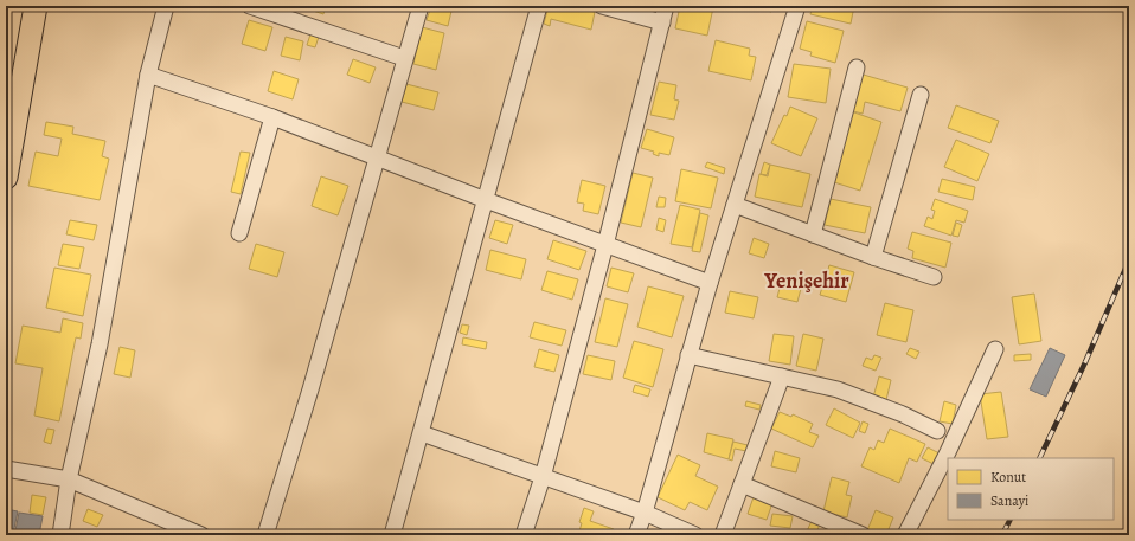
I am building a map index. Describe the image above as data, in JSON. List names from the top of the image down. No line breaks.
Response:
{"districts":["Yenişehir"],"legend":["Konut","Sanayi"]}
